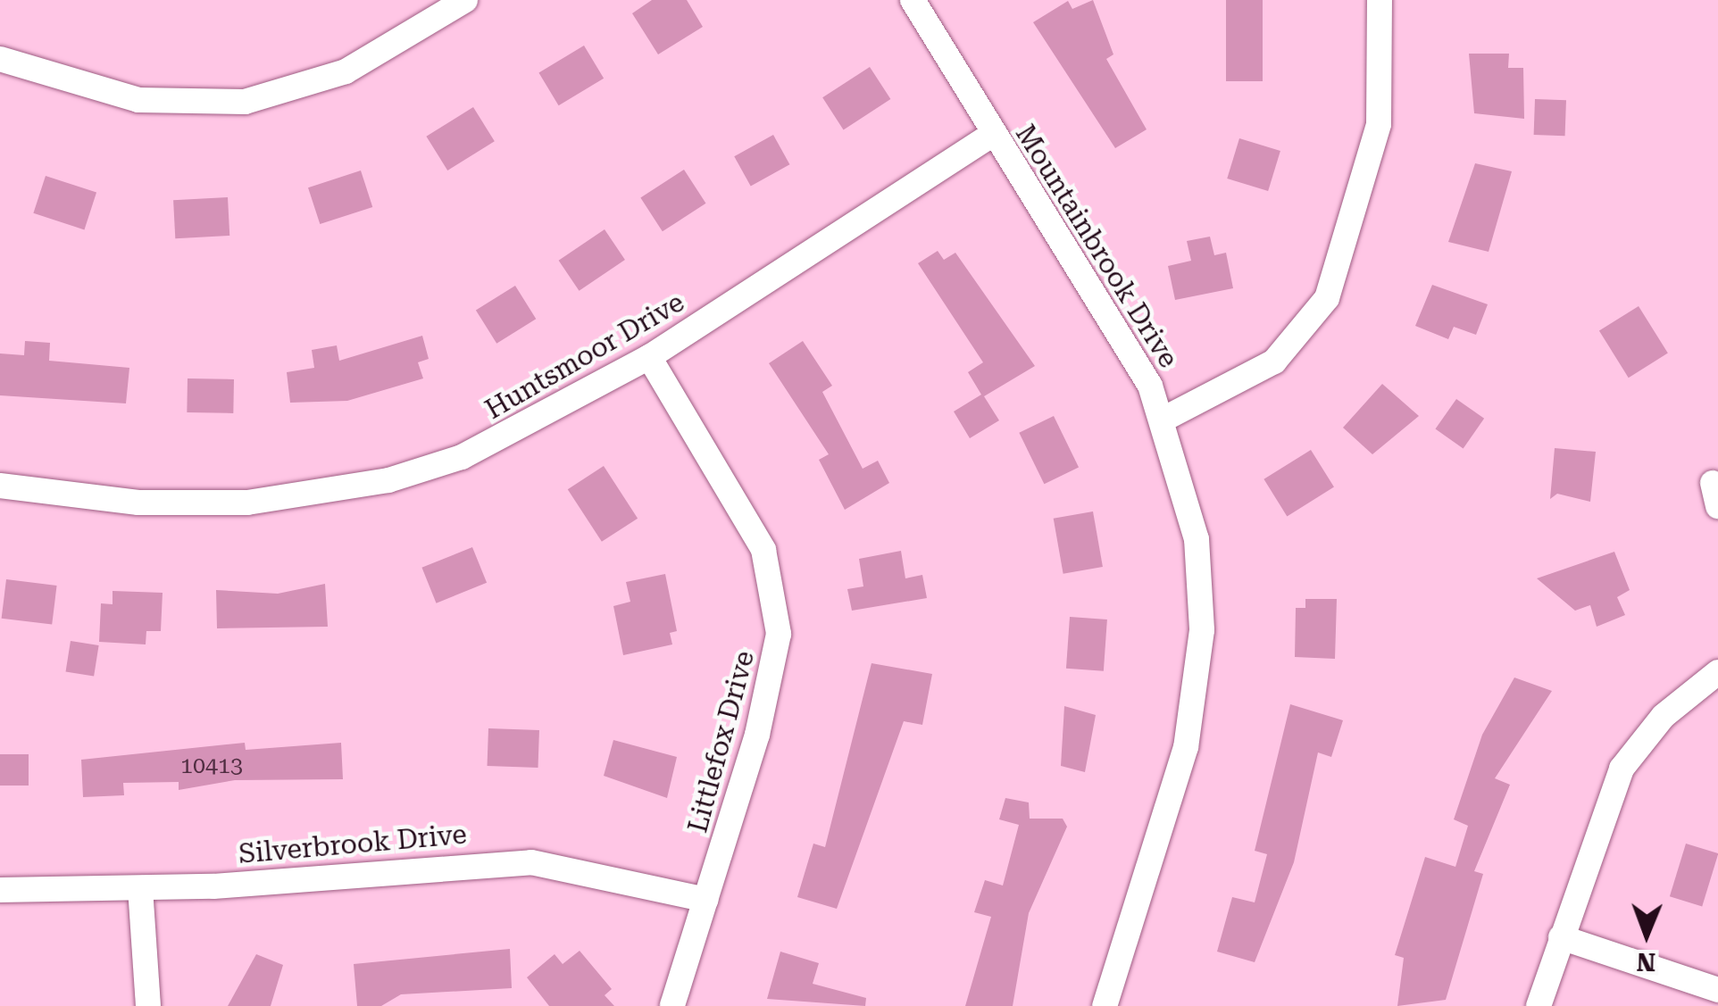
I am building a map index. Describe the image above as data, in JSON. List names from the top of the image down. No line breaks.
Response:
{"streets":{"street":["Mountainbrook Drive","Huntsmoor Drive","Littlefox Drive","Silverbrook Drive"]},"crossings":[["Mountainbrook Drive","Huntsmoor Drive"],["Huntsmoor Drive","Littlefox Drive"],["Littlefox Drive","Silverbrook Drive"]],"house_numbers":["10413"],"north":"bottom"}
